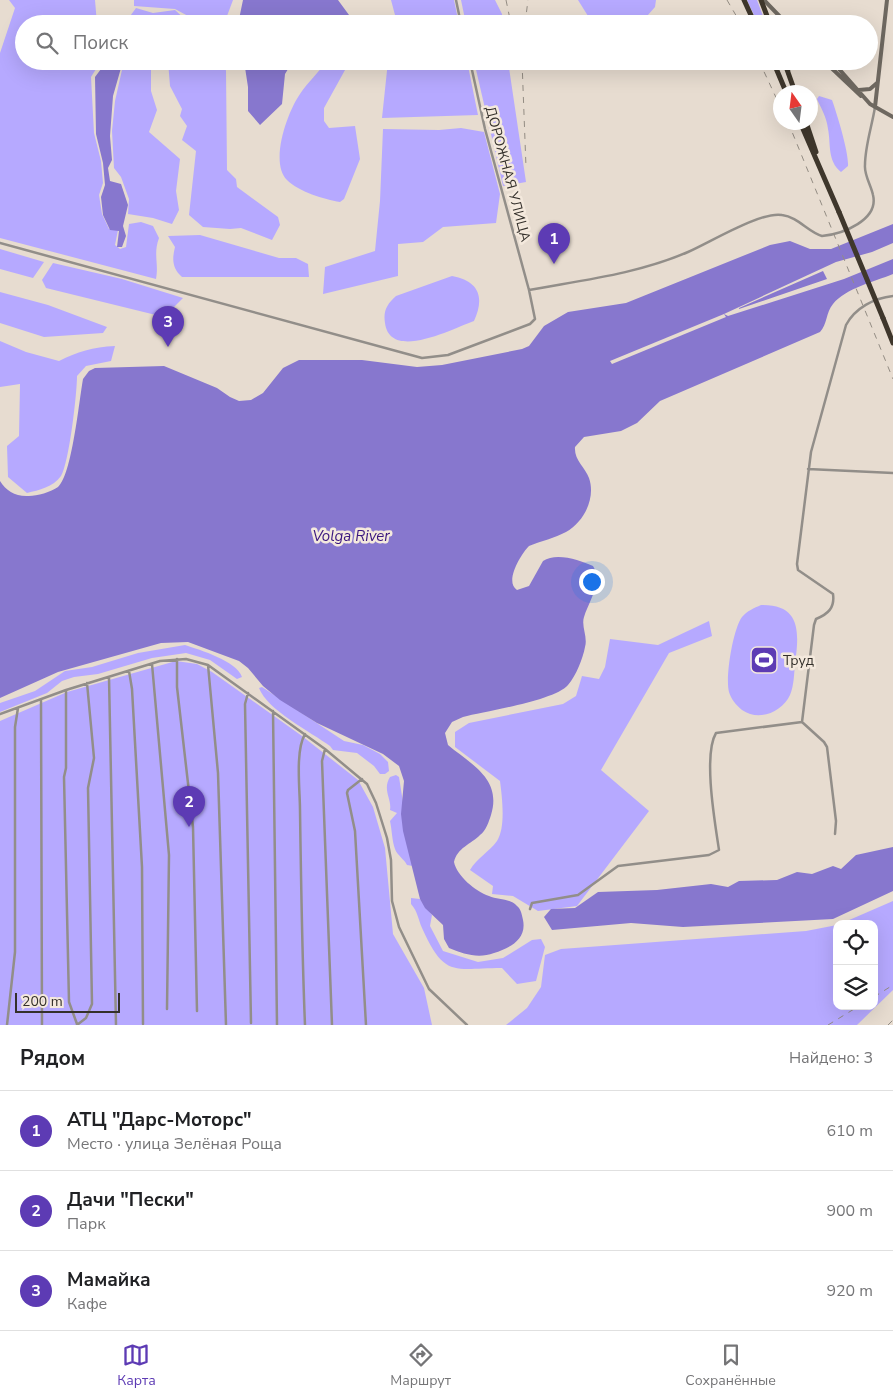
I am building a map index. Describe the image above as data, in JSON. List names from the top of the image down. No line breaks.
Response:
{"streets":{"street":["ДОРОЖНАЯ УЛИЦА"]},"water":["Volga River"],"places":{"sports":["Труд"]},"scale_bar":"200 m","north":"top","page":{"search":"Поиск","pins":["1","3","2"],"scale":"200 m","heading":["Рядом","Найдено: 3"],"list":[{"mark":"1","name":"АТЦ \"Дарс-Моторс\"","note":"Место · улица Зелёная Роща","value":"610 m"},{"mark":"2","name":"Дачи \"Пески\"","note":"Парк","value":"900 m"},{"mark":"3","name":"Мамайка","note":"Кафе","value":"920 m"}],"nav":["Карта","Маршрут","Сохранённые"]}}
